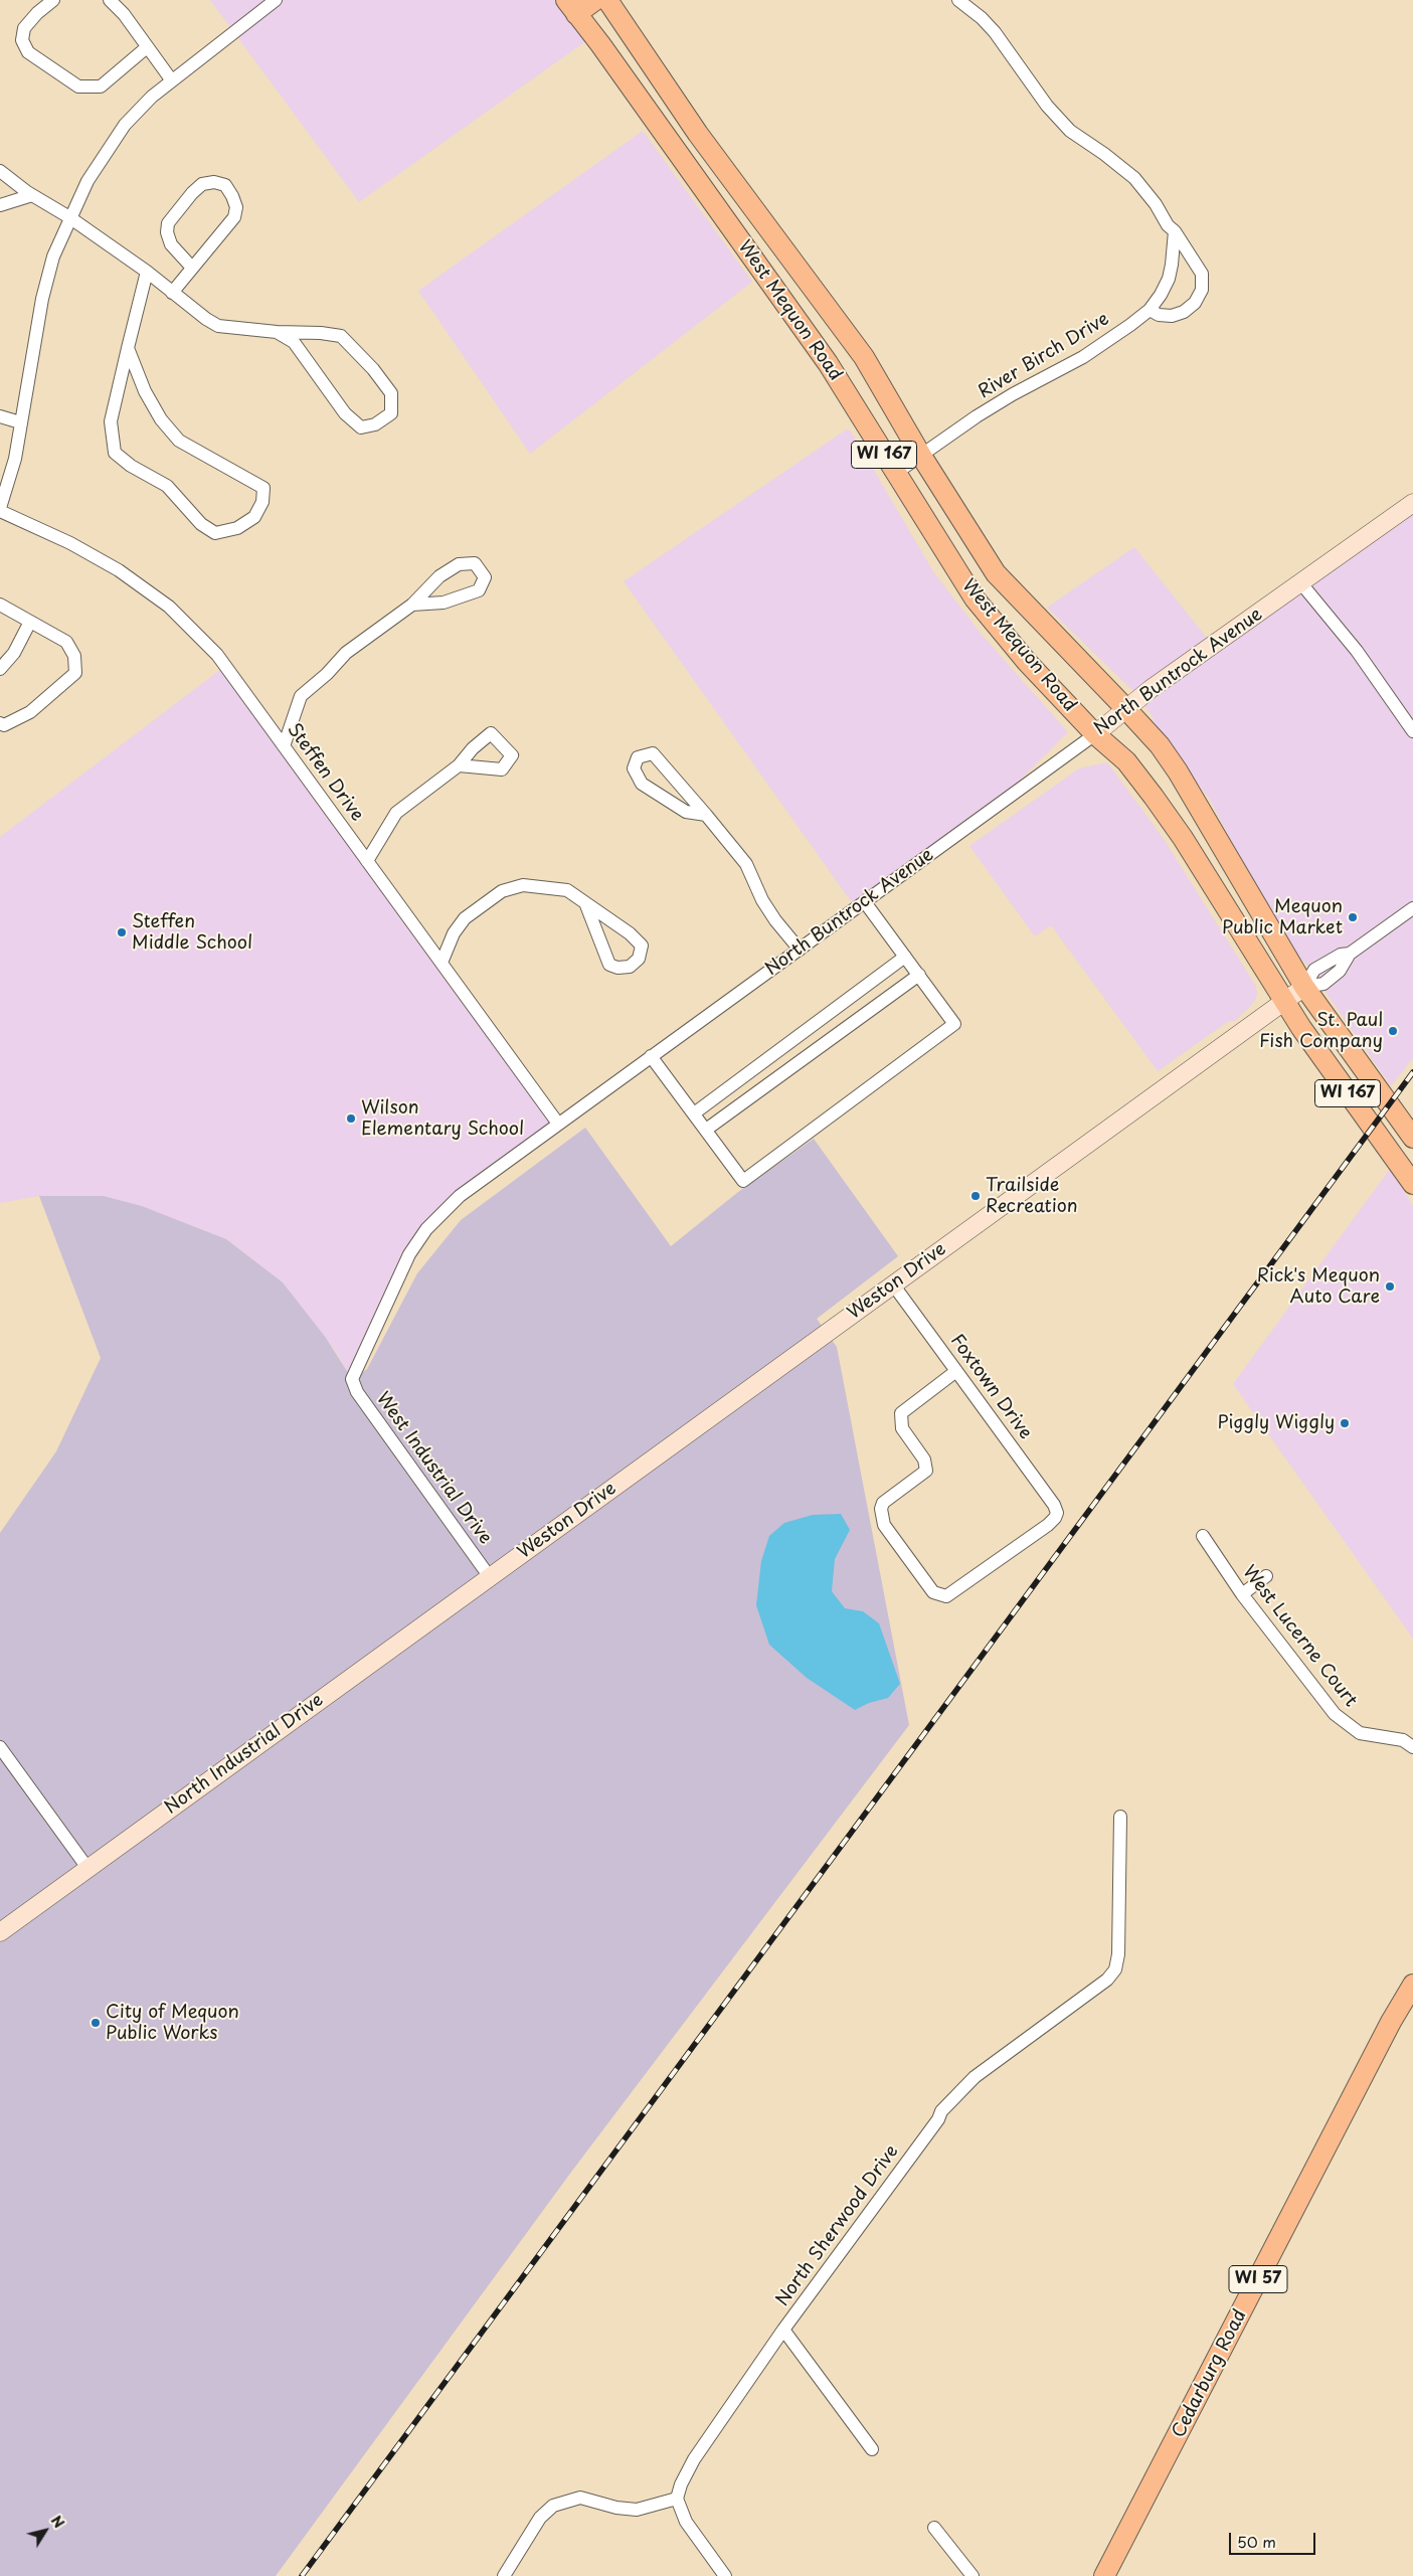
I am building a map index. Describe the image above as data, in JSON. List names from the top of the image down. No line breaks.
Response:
{"streets":{"main road":["West Mequon Road","WI 167","WI 57","Cedarburg Road"],"street":["River Birch Drive","North Buntrock Avenue","Steffen Drive","Weston Drive","Foxtown Drive","West Industrial Drive","West Lucerne Court","North Industrial Drive","North Sherwood Drive"]},"crossings":[["West Mequon Road","River Birch Drive"],["West Mequon Road","North Buntrock Avenue"],["West Mequon Road","Weston Drive"],["North Buntrock Avenue","Steffen Drive"],["North Buntrock Avenue","West Industrial Drive"],["Weston Drive","Foxtown Drive"],["Weston Drive","West Industrial Drive"],["Weston Drive","North Industrial Drive"],["West Industrial Drive","North Industrial Drive"]],"places":["Mequon Public Market","Steffen Middle School","St. Paul Fish Company","Wilson Elementary School","Trailside Recreation","Rick's Mequon Auto Care","Piggly Wiggly","City of Mequon Public Works"],"scale_bar":"50 m","north":"top right"}
